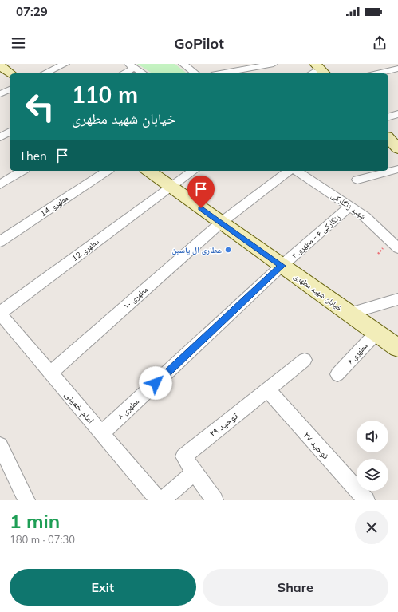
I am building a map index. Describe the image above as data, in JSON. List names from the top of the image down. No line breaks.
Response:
{"streets":{"main road":["خیابان شهید مطهری"],"street":["مطهری 14","شهید زنگارکی","زنگارکی ۶ - مطهری ۳","مطهری 12","مطهری ۱۰","مطهری ۶","امام خمینی","مطهری ۸","توحید ۲۹","توحید ۲۷"]},"crossings":[["شهید زنگارکی","زنگارکی ۶ - مطهری ۳"],["زنگارکی ۶ - مطهری ۳","خیابان شهید مطهری"],["زنگارکی ۶ - مطهری ۳","مطهری ۸"],["مطهری 12","خیابان شهید مطهری"],["مطهری 12","امام خمینی"],["خیابان شهید مطهری","مطهری ۱۰"],["خیابان شهید مطهری","مطهری ۶"],["خیابان شهید مطهری","مطهری ۸"],["مطهری ۱۰","امام خمینی"],["امام خمینی","مطهری ۸"],["توحید ۲۹","توحید ۲۷"]],"places":["عطاری آل یاسین"],"page":{"status":"07:29","header":"GoPilot","turn":["110 m","خیابان شهید مطهری"],"then":"Then","heading":["1 min","180 m · 07:30"],"buttons":["Exit","Share"]}}
